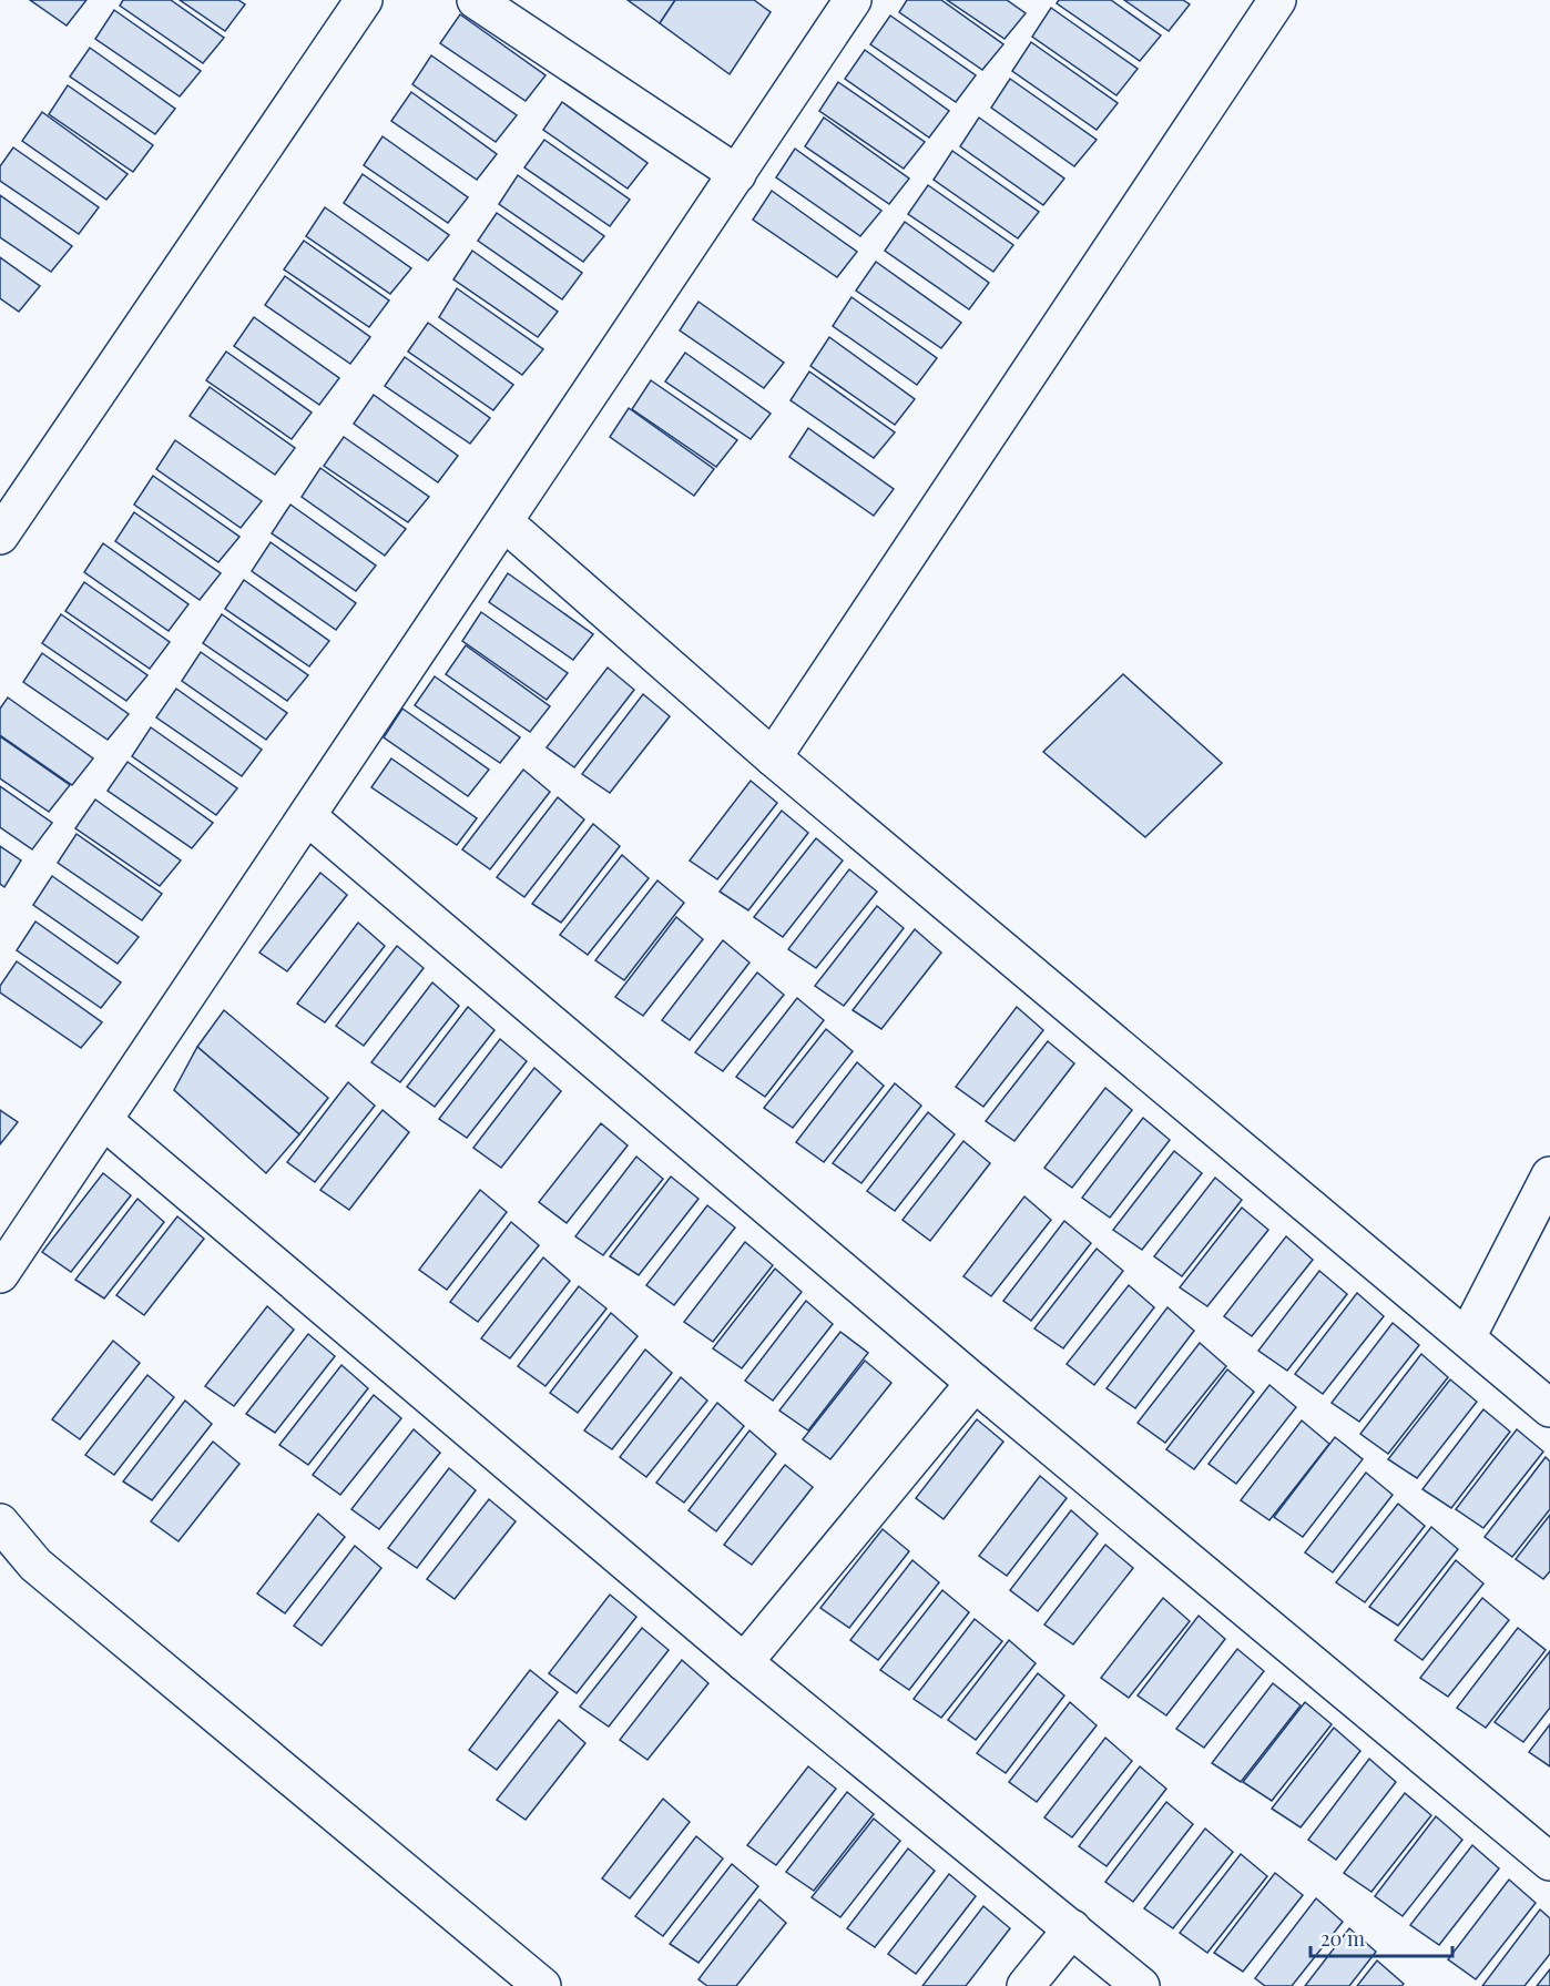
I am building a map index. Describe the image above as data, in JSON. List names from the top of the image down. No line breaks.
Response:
{"scale_bar":"20 m"}
